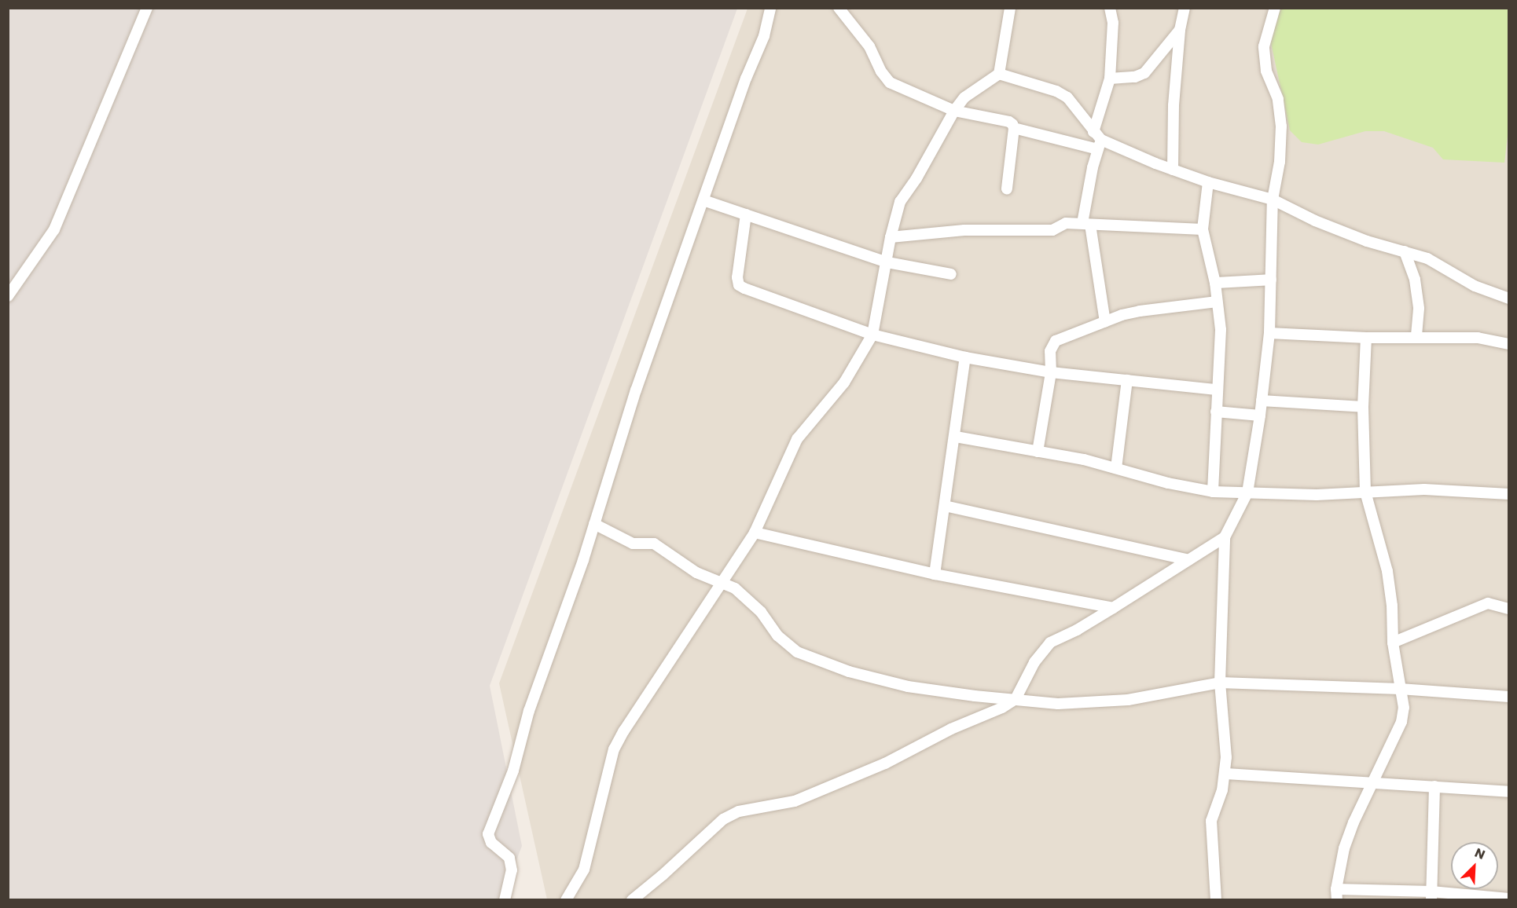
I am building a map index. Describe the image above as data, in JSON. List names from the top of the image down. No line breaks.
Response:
{"north":"top right"}
